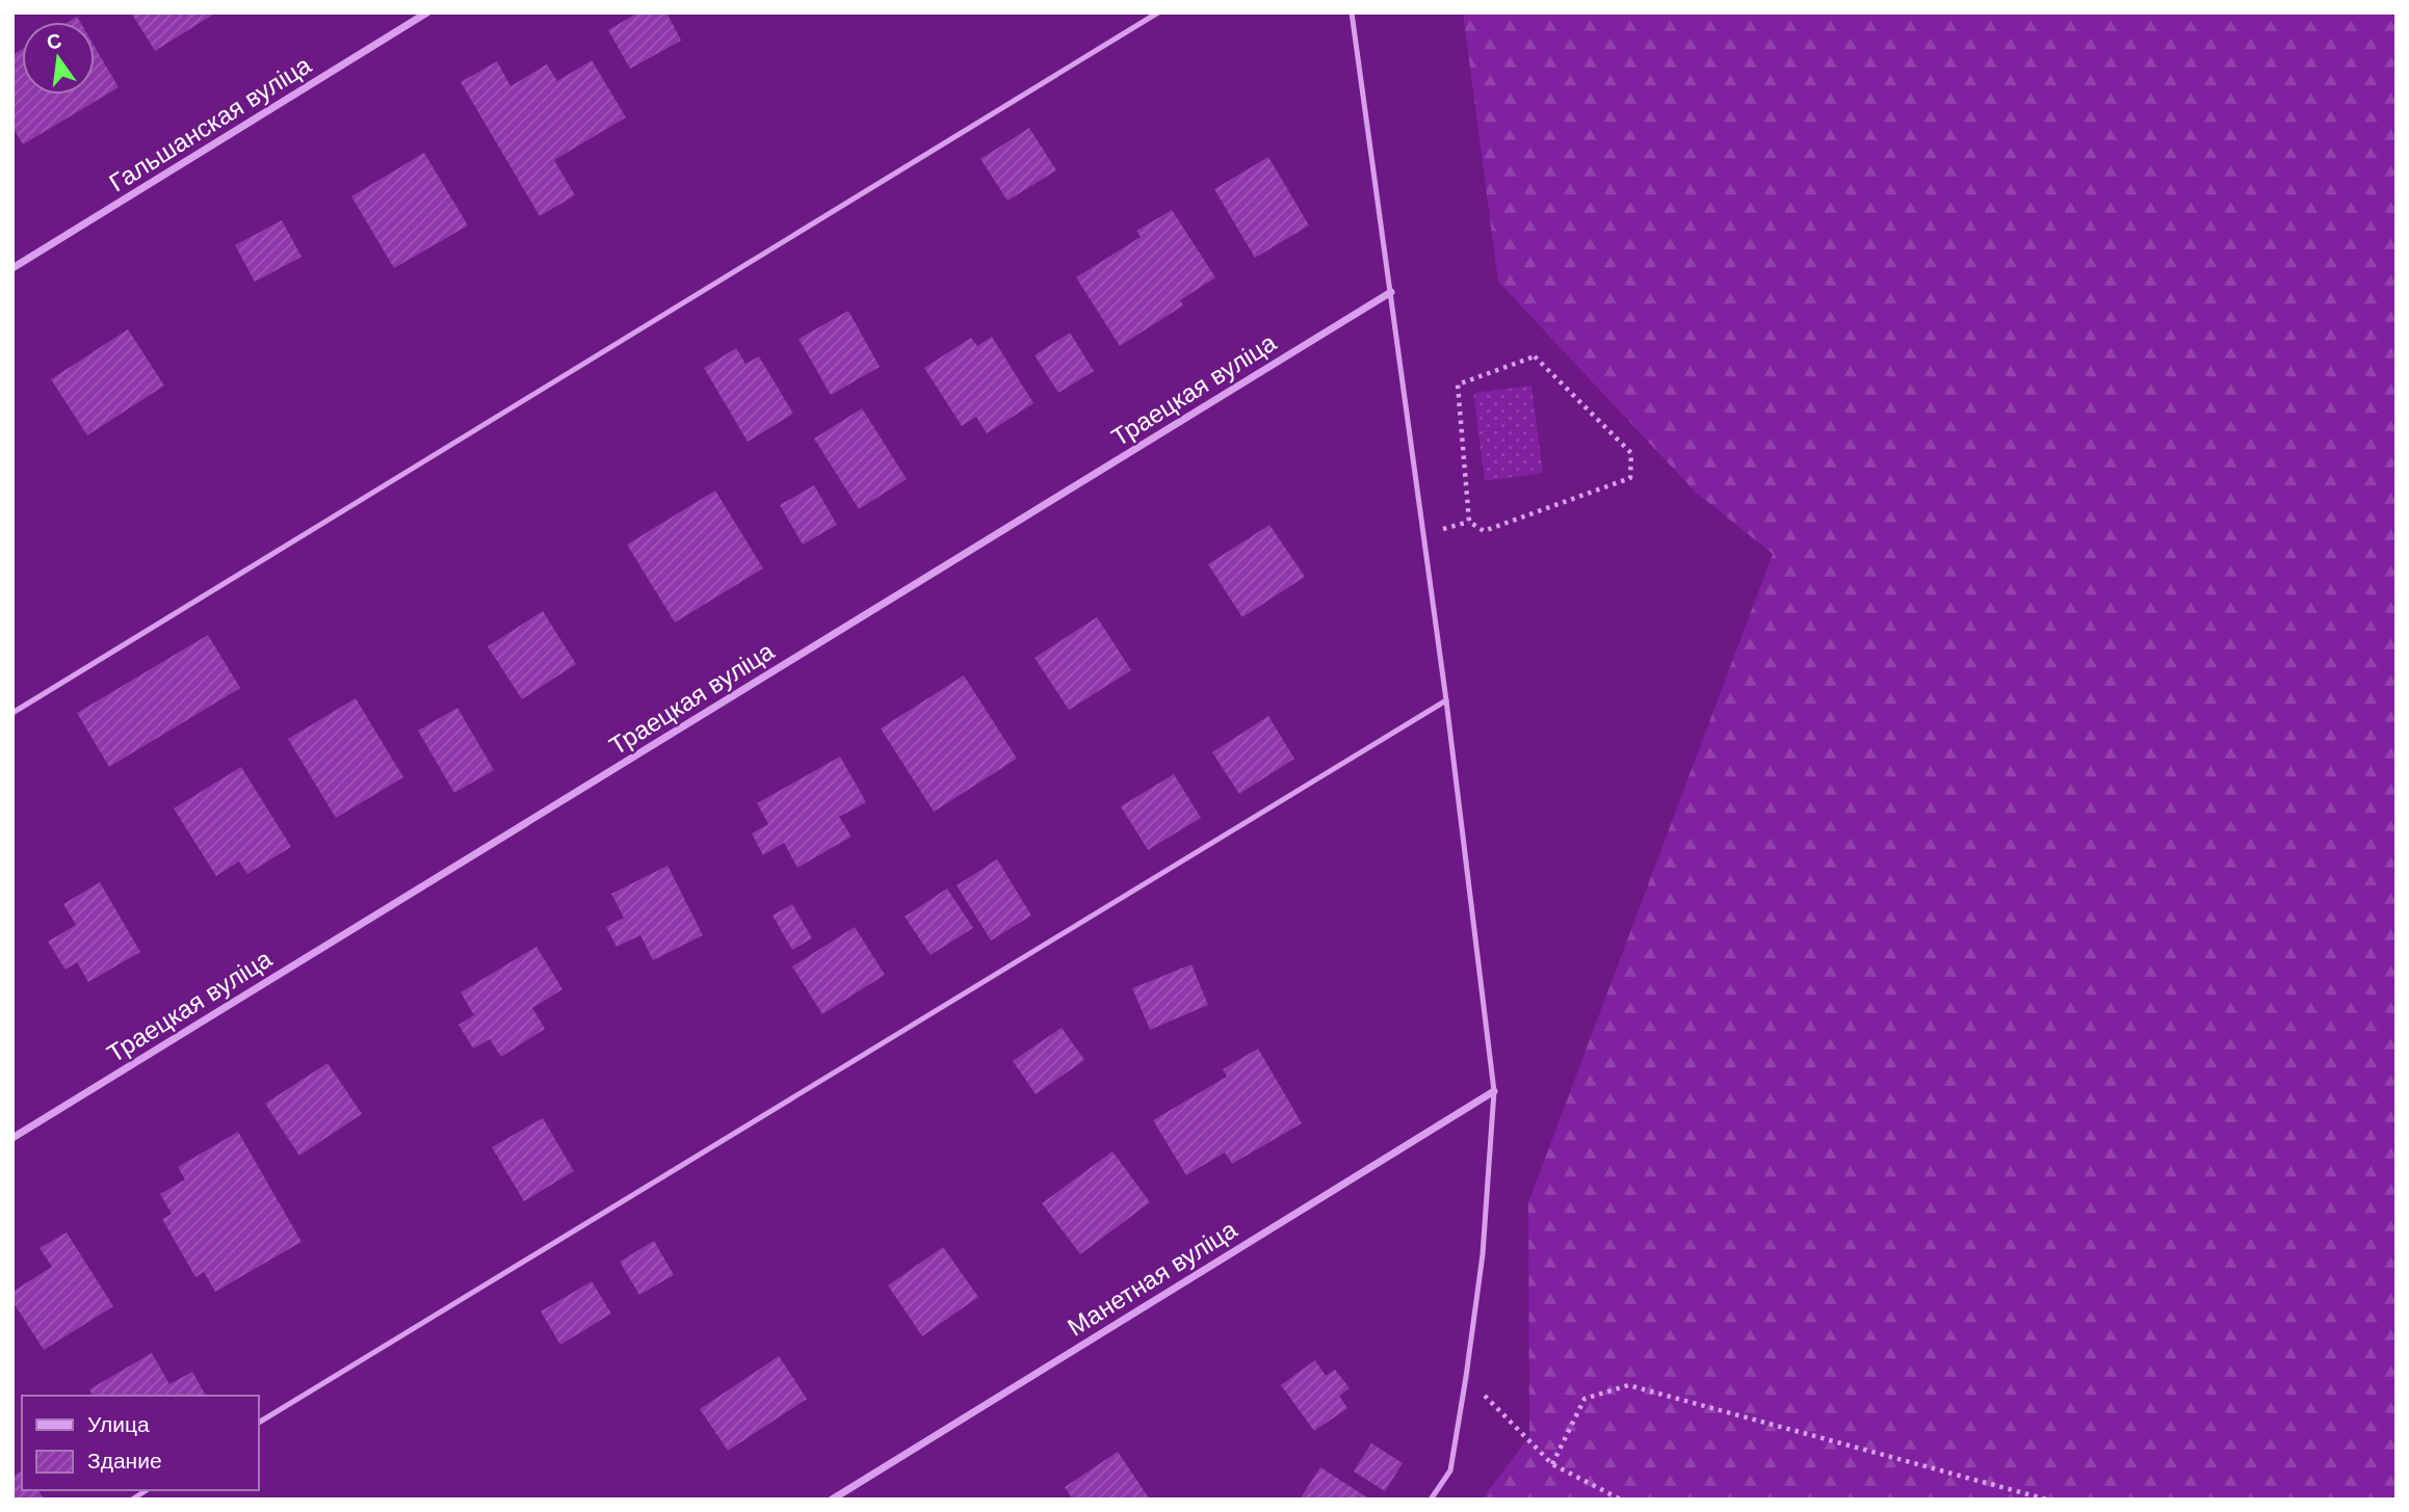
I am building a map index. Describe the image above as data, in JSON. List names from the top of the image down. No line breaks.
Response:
{"streets":{"street":["Гальшанская вуліца","Траецкая вуліца","Манетная вуліца"]},"legend":["Улица","Здание"],"north":"top"}
